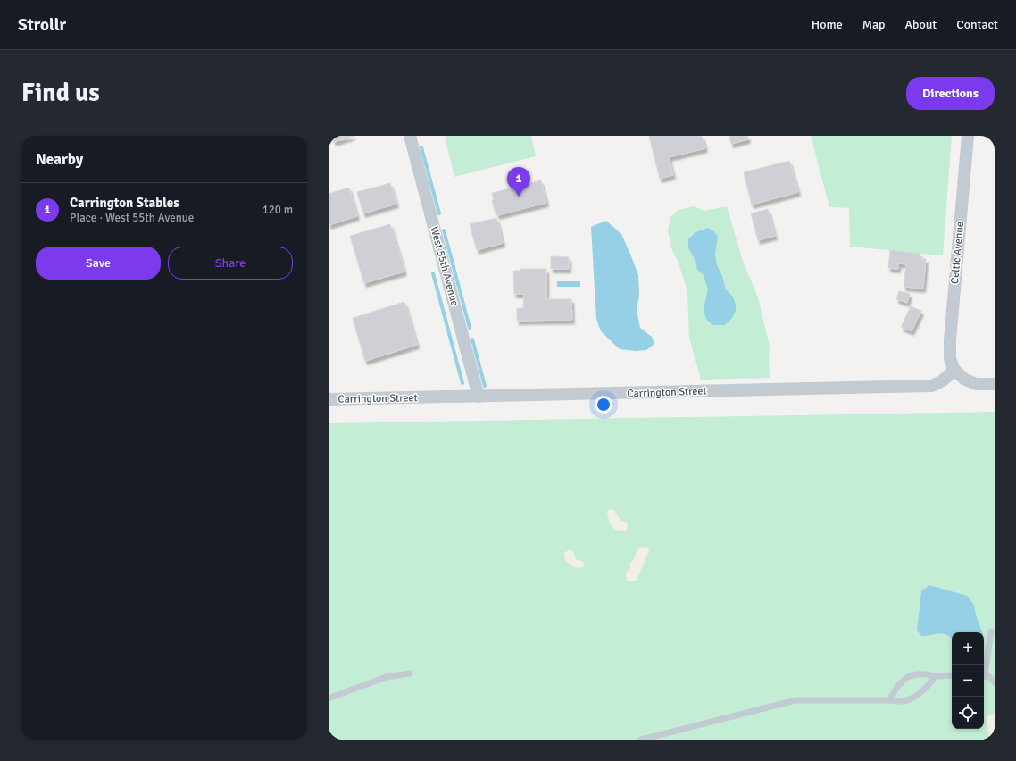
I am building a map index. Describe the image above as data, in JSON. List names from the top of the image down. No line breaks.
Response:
{"streets":{"street":["Celtic Avenue","West 55th Avenue","Carrington Street"]},"crossings":[["Celtic Avenue","Carrington Street"],["West 55th Avenue","Carrington Street"]],"page":{"header":"Strollr","nav":["Home","Map","About","Contact"],"buttons":["Directions",["Save","Share"]],"title":"Find us","heading":"Nearby","pins":"1","list":[{"mark":"1","name":"Carrington Stables","note":"Place · West 55th Avenue","value":"120 m"}],"map_buttons":["+","−"]}}
